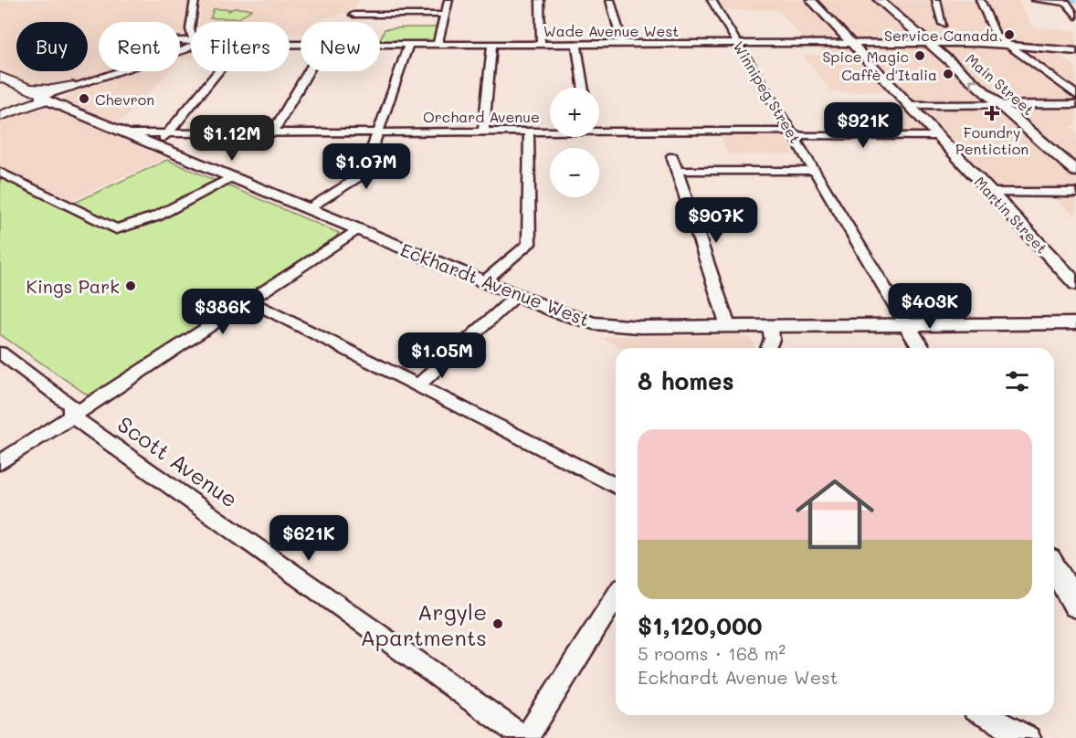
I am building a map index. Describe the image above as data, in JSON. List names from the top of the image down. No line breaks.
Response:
{"streets":{"highway":["Eckhardt Avenue West"],"main road":["Main Street","Winnipeg Street","Martin Street"],"street":["Wade Avenue West","Orchard Avenue","Scott Avenue"]},"crossings":[["Wade Avenue West","Main Street"],["Wade Avenue West","Winnipeg Street"],["Wade Avenue West","Martin Street"],["Winnipeg Street","Orchard Avenue"],["Winnipeg Street","Eckhardt Avenue West"],["Orchard Avenue","Martin Street"],["Orchard Avenue","Eckhardt Avenue West"]],"one_way":["Main Street"],"places":{"other":["Service Canada","Spice Magic","Caffè d'Italia","Chevron","Kings Park","Argyle Apartments"],"health":["Foundry Pentiction"]},"page":{"chip":["Buy","Rent","Filters","New"],"map_buttons":["+","−"],"price":["$921K","$1.12M","$1.07M","$907K","$403K","$386K","$1.05M","$621K"],"heading":"8 homes","list":[{"name":"$1,120,000","note":"5 rooms · 168 m² · Eckhardt Avenue West"}]}}
